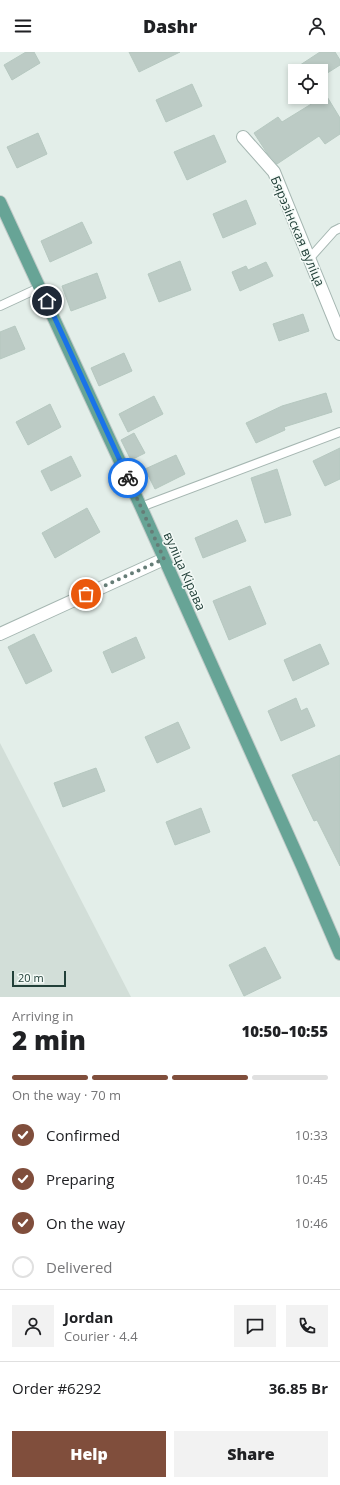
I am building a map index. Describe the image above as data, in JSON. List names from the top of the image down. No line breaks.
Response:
{"streets":{"main road":["вуліца Кірава"],"street":["Бярэзінская вуліца"]},"scale_bar":"20 m","page":{"header":"Dashr","scale":"20 m","heading":["2 min","Arriving in","10:50–10:55"],"panel":["Jordan","Courier · 4.4","Order #6292","36.85 Br"],"bar":"On the way · 70 m","list":[["Confirmed","10:33"],["Preparing","10:45"],["On the way","10:46"],"Delivered"],"buttons":["Help","Share"]}}
